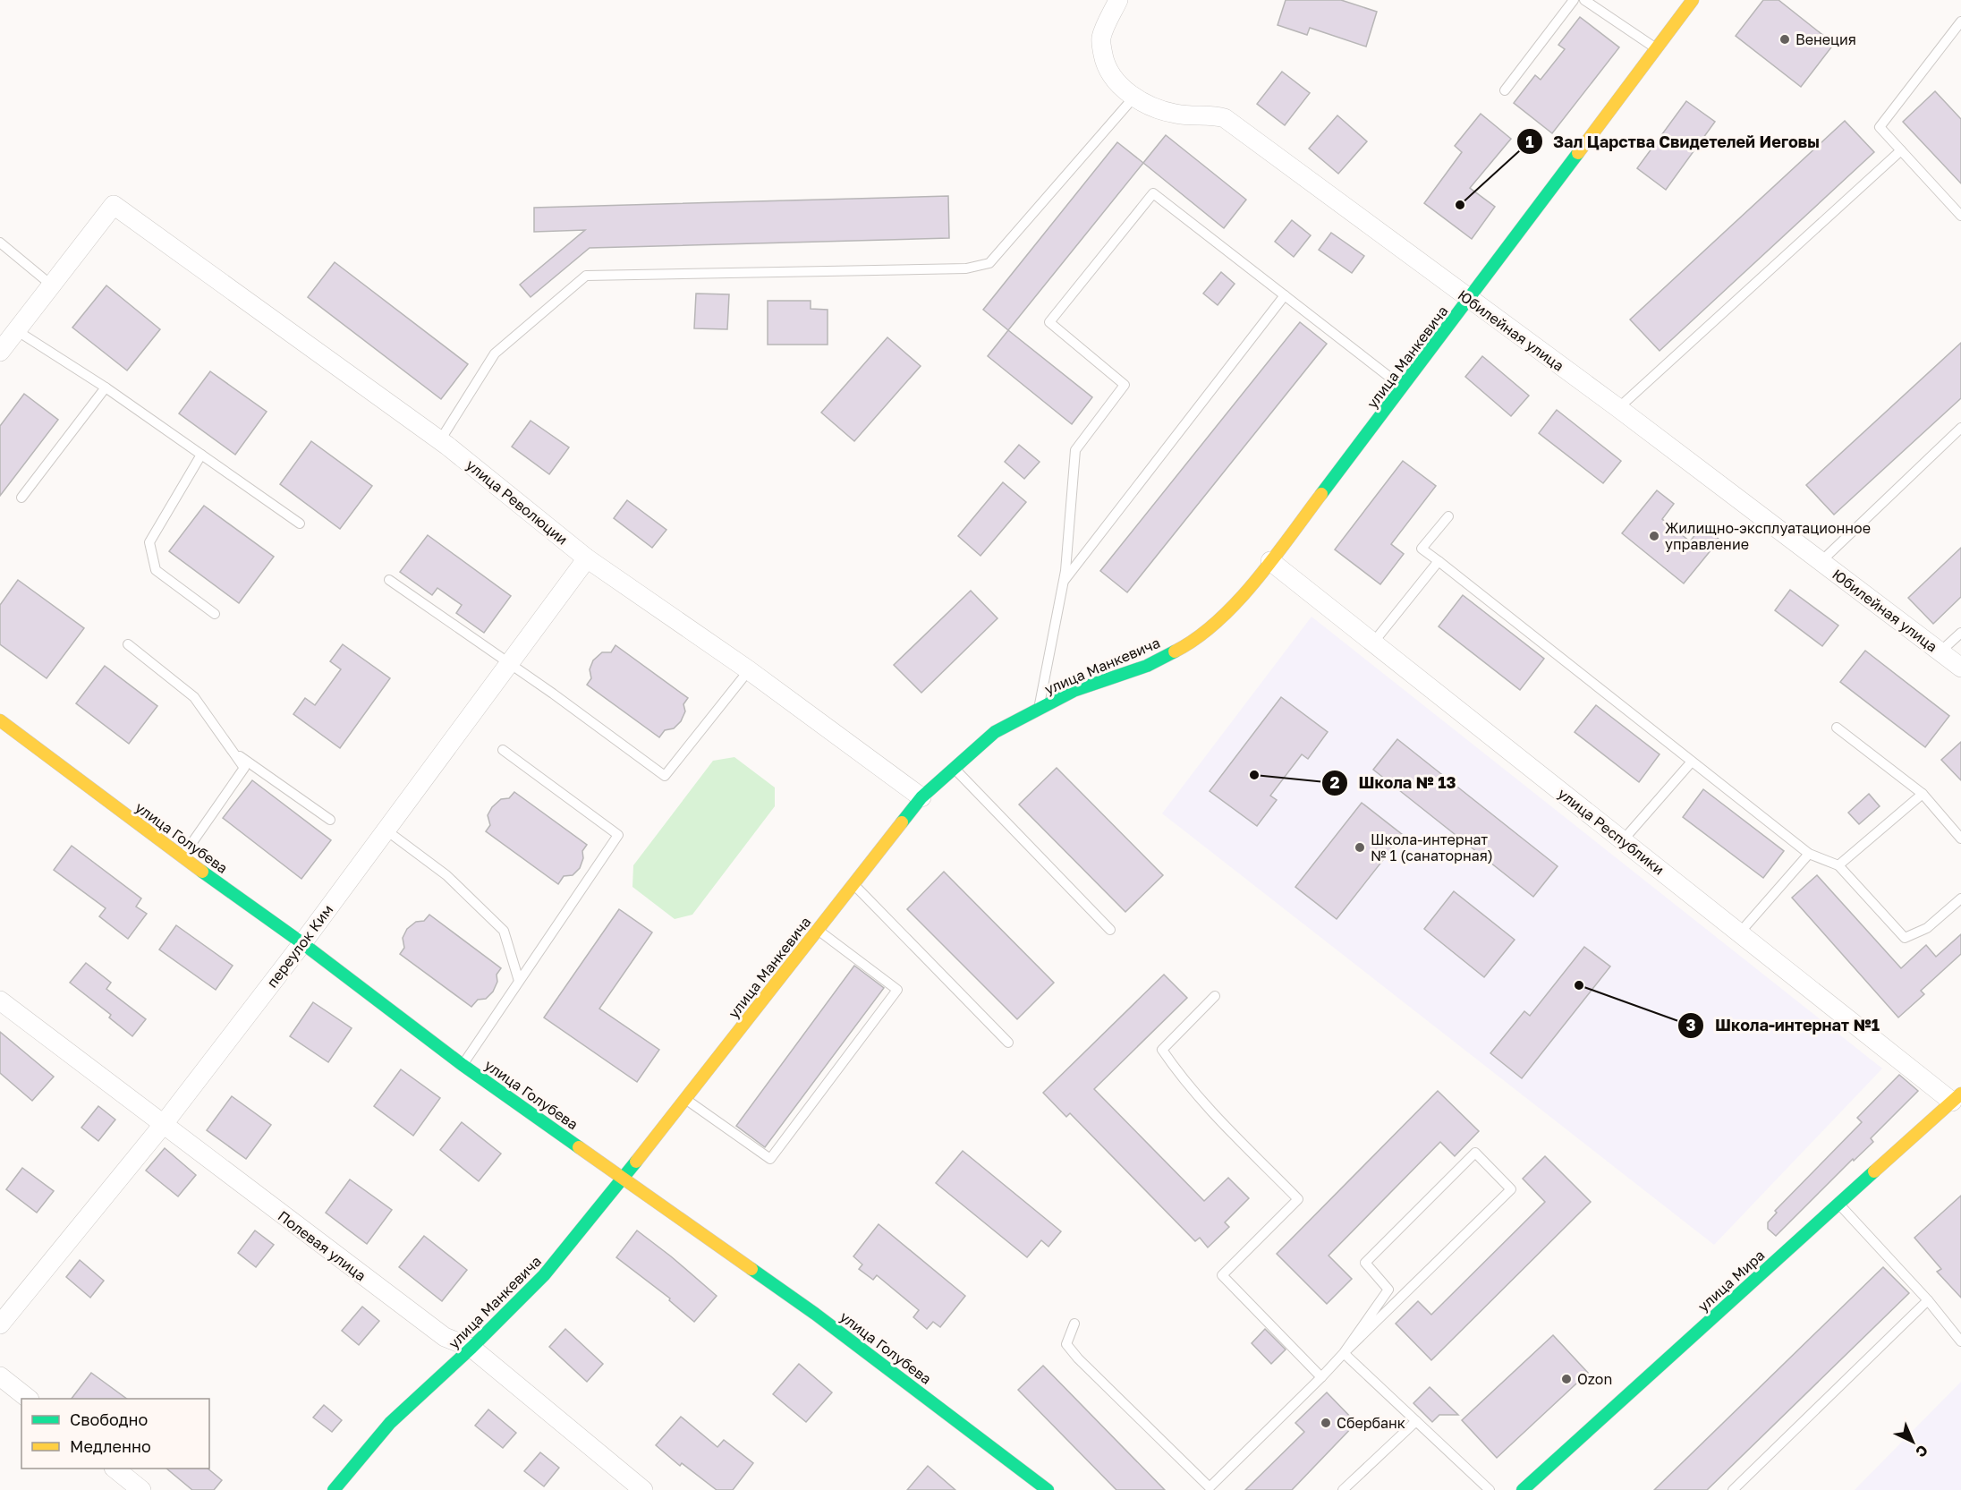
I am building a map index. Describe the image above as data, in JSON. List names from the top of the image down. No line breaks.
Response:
{"streets":{"street":["Юбилейная улица","улица Манкевича","улица Революции","улица Республики","улица Голубева","переулок Ким","Полевая улица","улица Мира"]},"crossings":[["Юбилейная улица","улица Манкевича"],["улица Манкевича","улица Революции"],["улица Манкевича","улица Республики"],["улица Манкевича","улица Голубева"],["улица Манкевича","Полевая улица"],["улица Революции","переулок Ким"],["улица Республики","улица Мира"],["улица Голубева","переулок Ким"],["переулок Ким","Полевая улица"]],"places":["Венеция","Зал Царства Свидетелей Иеговы","Жилищно-эксплуатационное управление","Школа № 13","Школа-интернат № 1 (санаторная)","Школа-интернат №1","Ozon","Сбербанк"],"legend":["Свободно","Медленно"],"north":"bottom right"}
